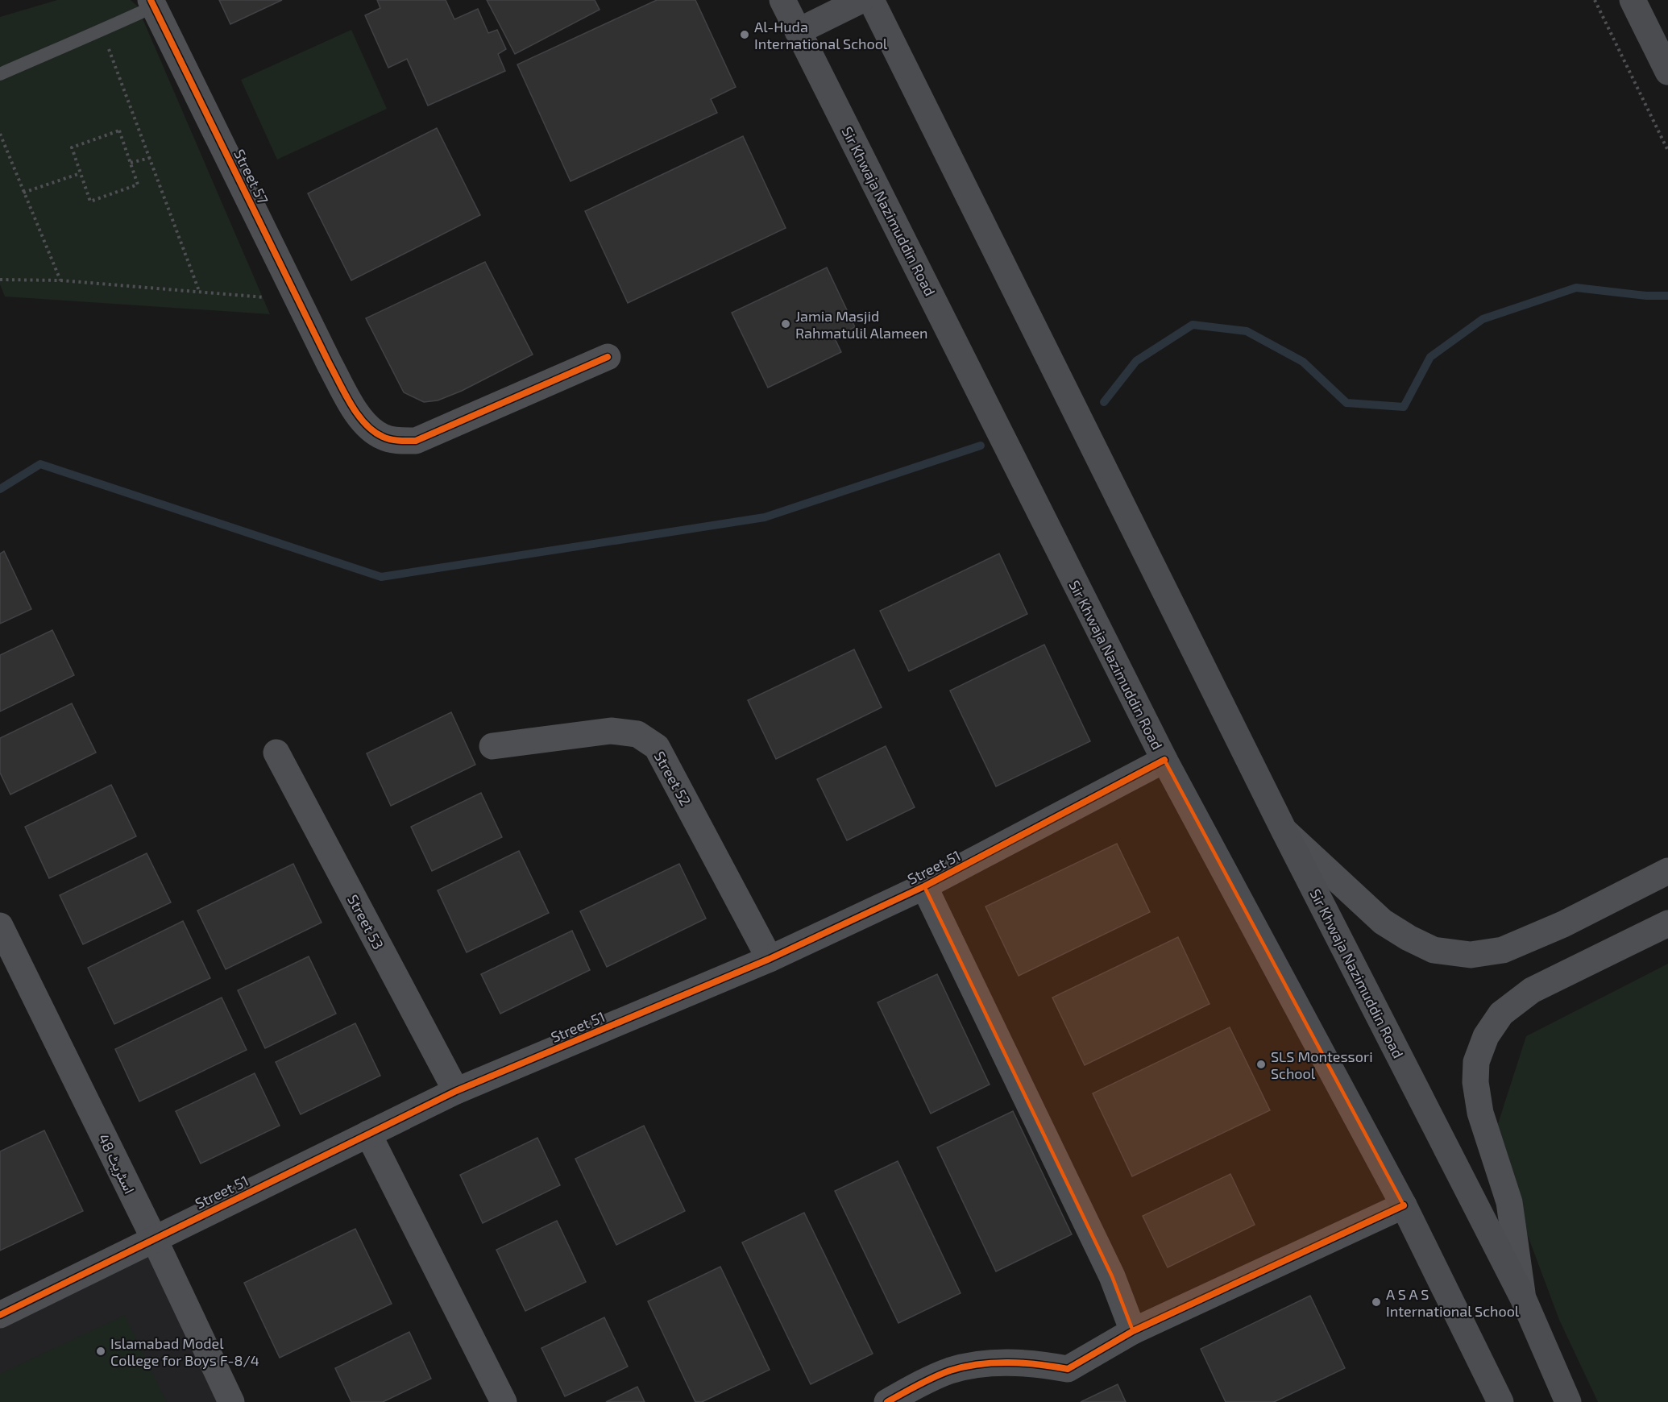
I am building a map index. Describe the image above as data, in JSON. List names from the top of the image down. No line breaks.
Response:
{"streets":{"main road":["Sir Khwaja Nazimuddin Road"],"street":["Street 57","Street 52","Street 51","Street 53","اسٹریٹ 48"]},"crossings":[["Sir Khwaja Nazimuddin Road","Street 51"],["Street 52","Street 51"],["Street 51","Street 53"],["Street 51","اسٹریٹ 48"]],"places":["Al-Huda International School","Jamia Masjid Rahmatulil Alameen","SLS Montessori School","A S A S International School","Islamabad Model College for Boys F-8/4"]}
